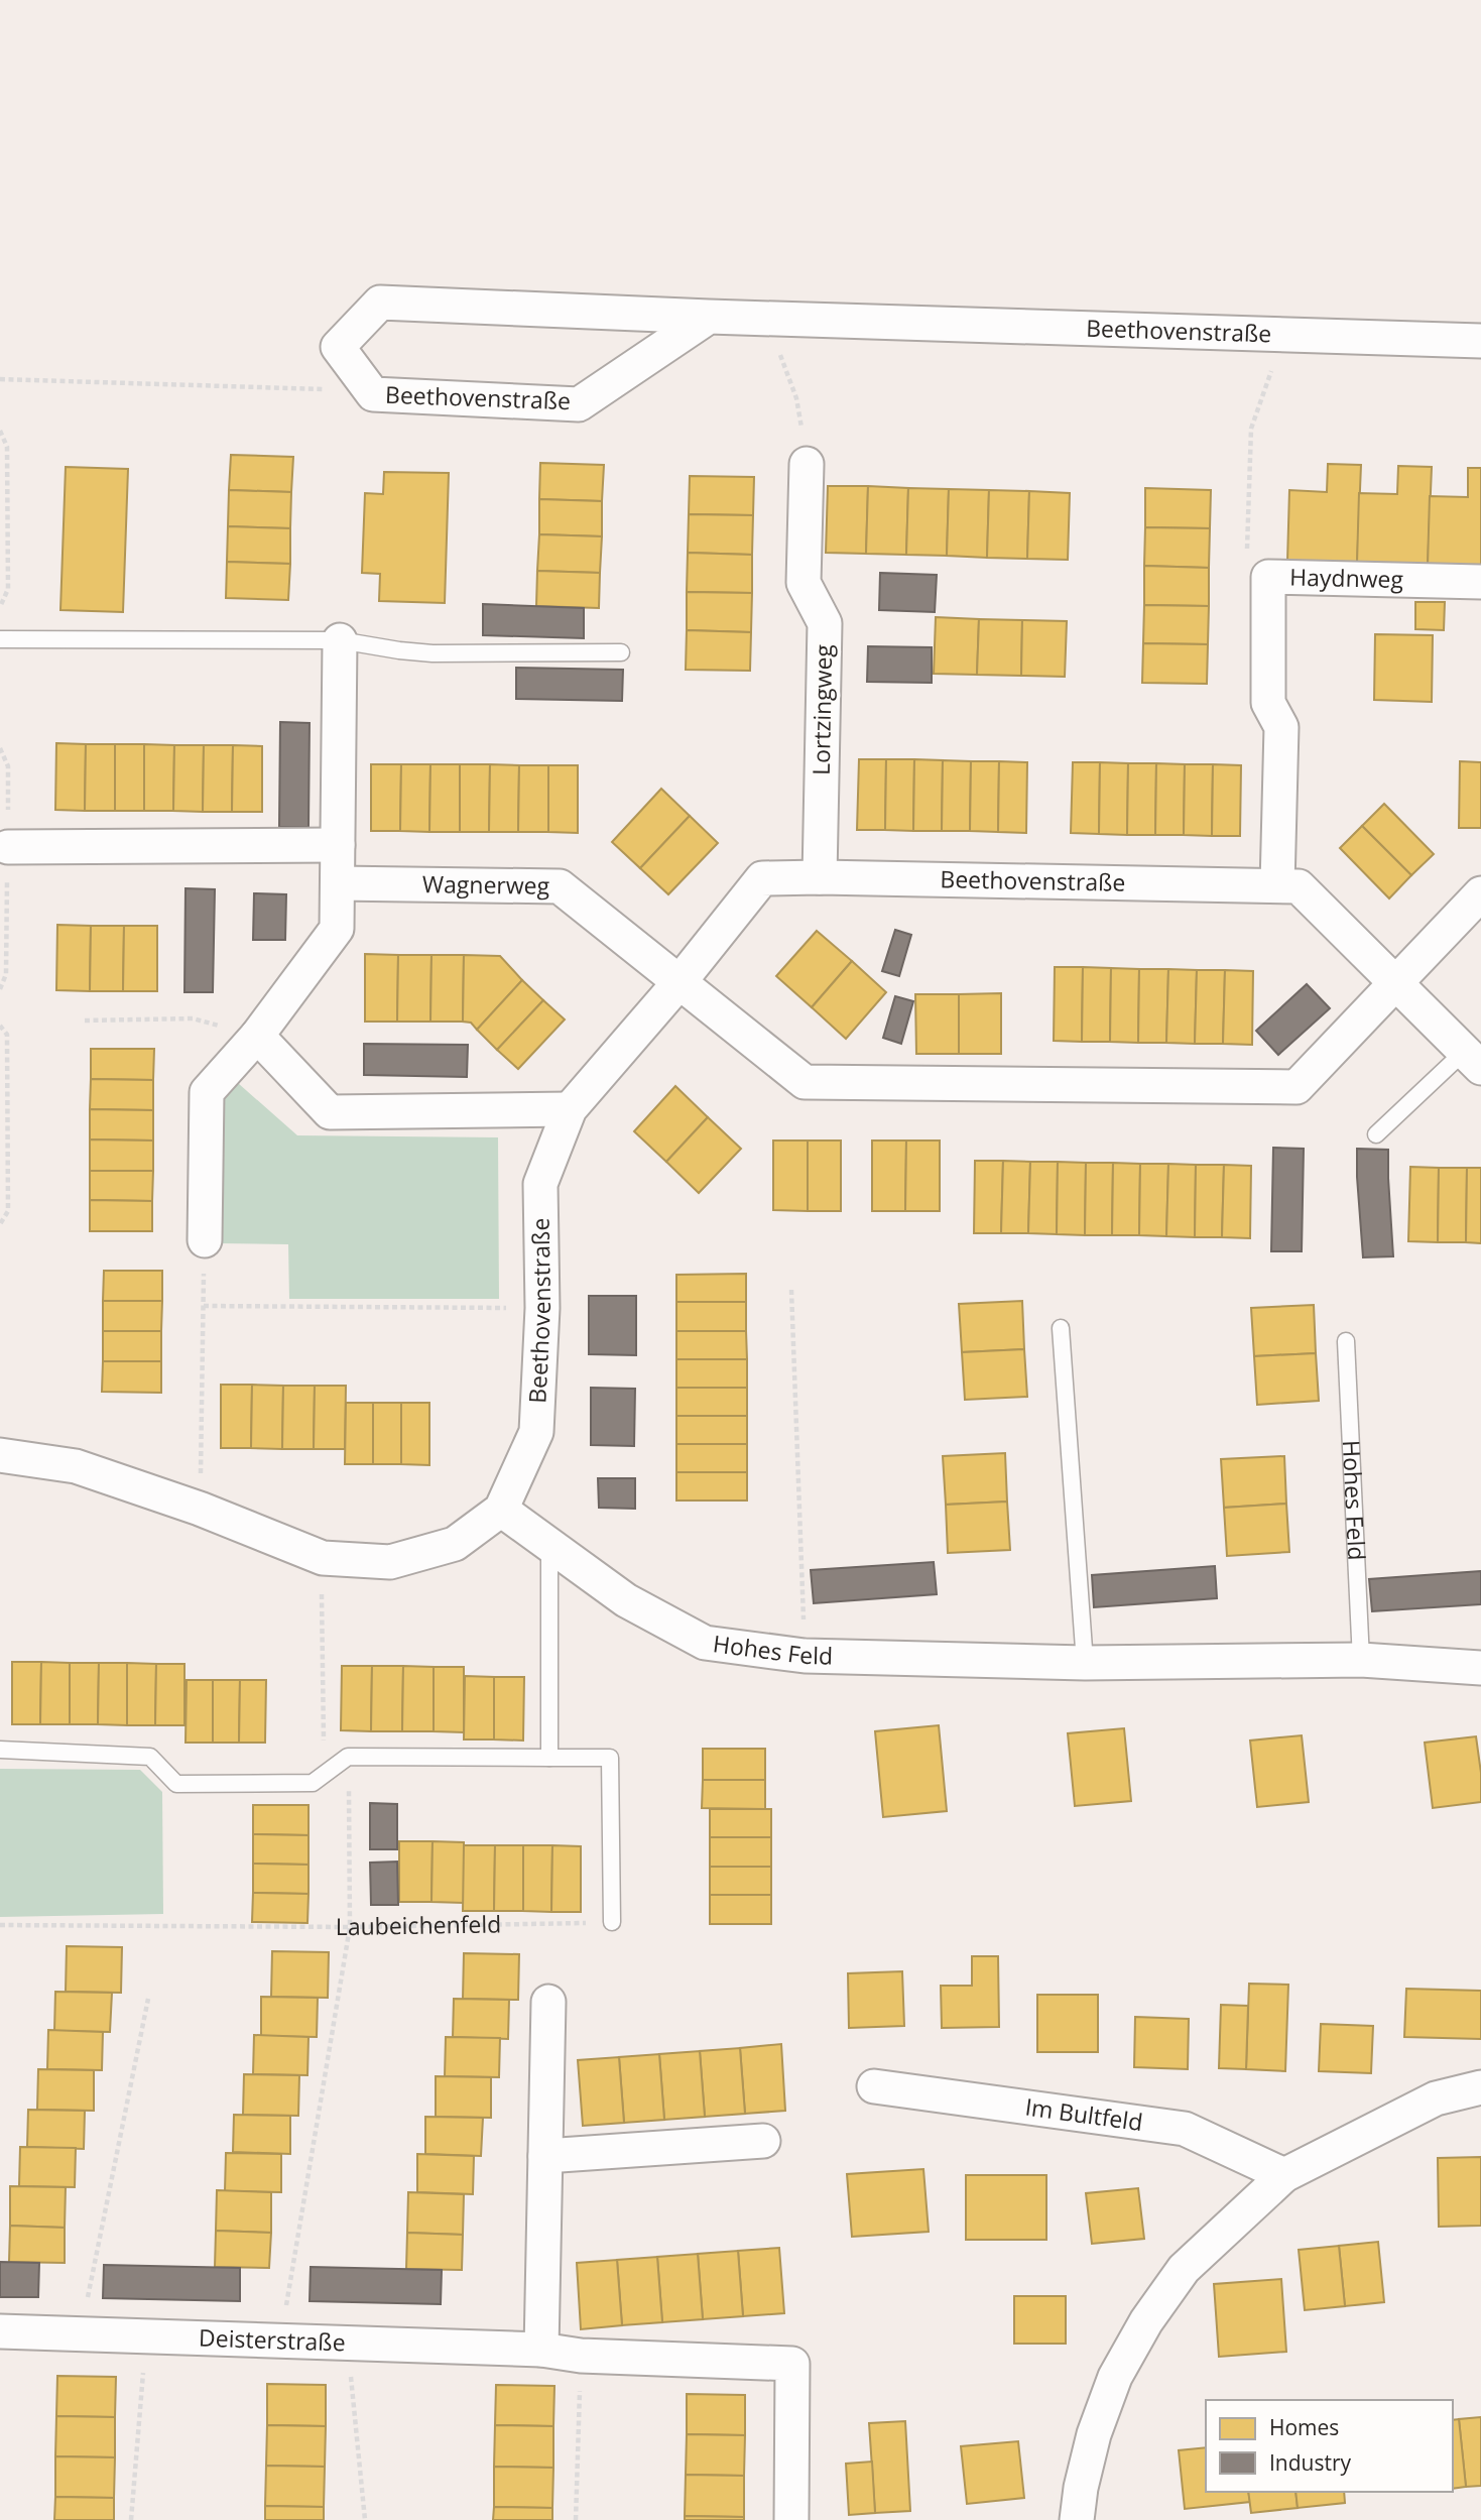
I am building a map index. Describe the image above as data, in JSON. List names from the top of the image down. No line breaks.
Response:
{"streets":{"street":["Beethovenstraße","Haydnweg","Lortzingweg","Wagnerweg","Hohes Feld","Im Bultfeld","Deisterstraße"],"path":["Laubeichenfeld"]},"crossings":[["Beethovenstraße","Haydnweg"],["Beethovenstraße","Lortzingweg"],["Beethovenstraße","Wagnerweg"],["Beethovenstraße","Hohes Feld"]],"legend":["Homes","Industry"]}
